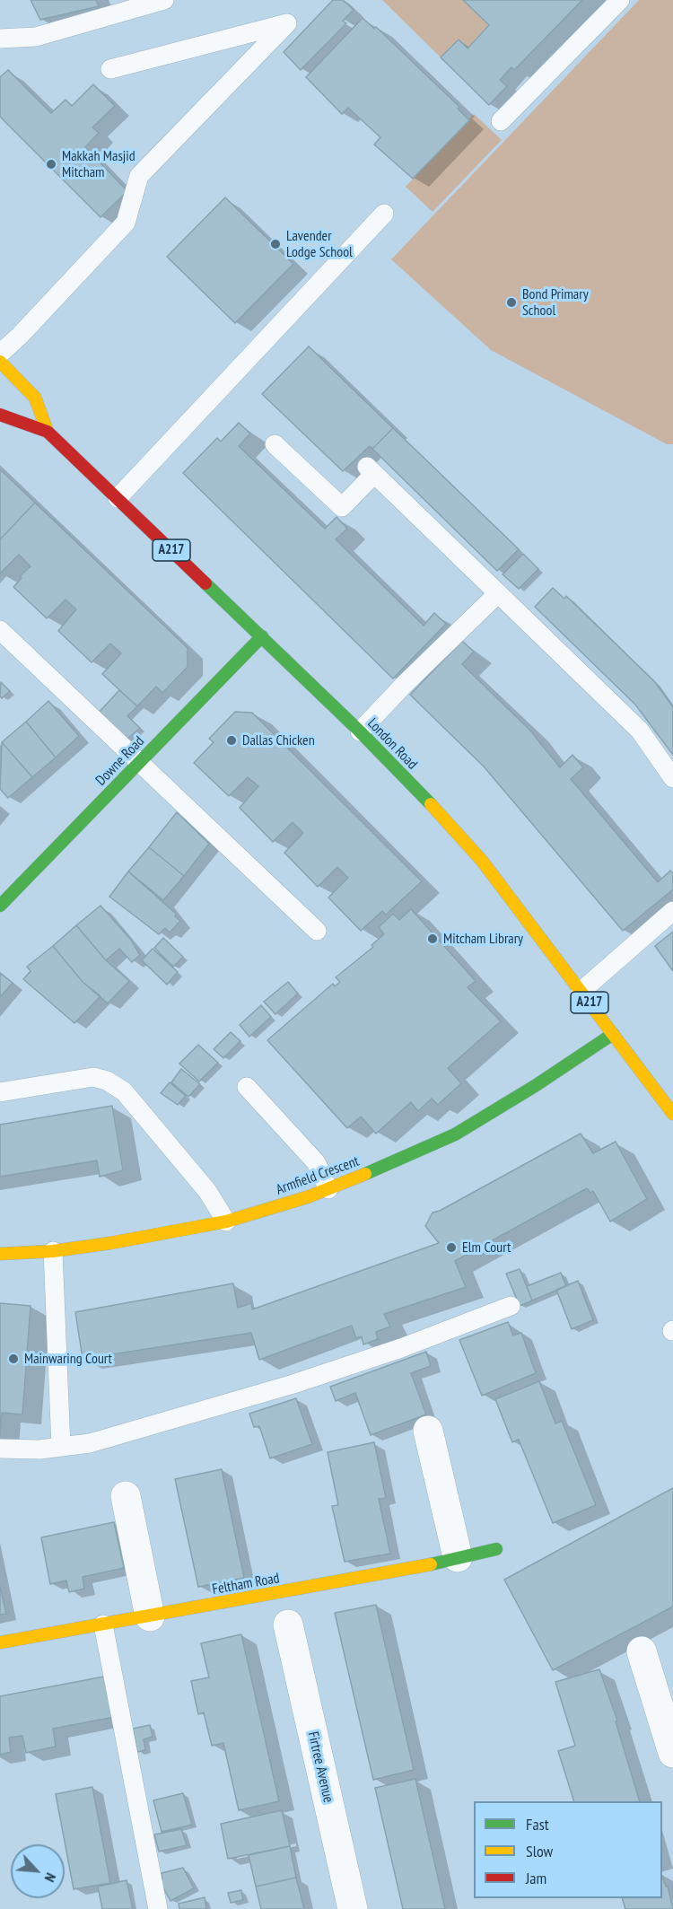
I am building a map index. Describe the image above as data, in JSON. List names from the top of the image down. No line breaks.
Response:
{"streets":{"street":["A217","London Road","Downe Road","Armfield Crescent","Feltham Road","Firtree Avenue"]},"crossings":[["A217","London Road"],["London Road","Downe Road"],["London Road","Armfield Crescent"]],"places":["Makkah Masjid Mitcham","Lavender Lodge School","Bond Primary School","Dallas Chicken","Mitcham Library","Elm Court","Mainwaring Court"],"legend":["Fast","Slow","Jam"],"north":"bottom right"}
